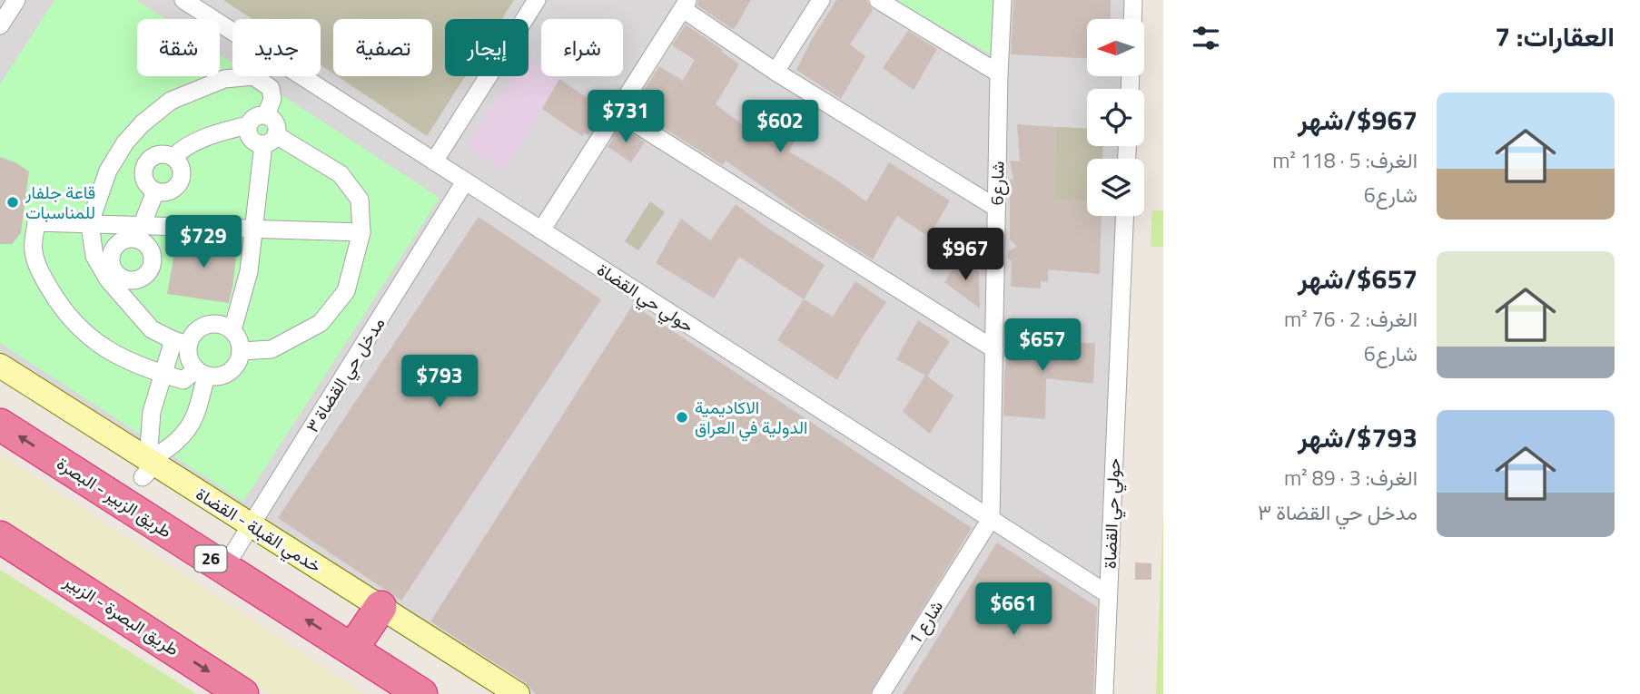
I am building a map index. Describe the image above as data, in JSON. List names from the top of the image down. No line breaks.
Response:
{"streets":{"highway":["طريق الزبير - البصرة","26","طريق البصرة - الزبير"],"street":["شارع6","حولي حي القضاة","مدخل حي القضاة ٣","خدمي القبلة - القضاة","شارع 1"]},"crossings":[["شارع6","حولي حي القضاة"],["شارع6","شارع 1"],["حولي حي القضاة","مدخل حي القضاة ٣"],["حولي حي القضاة","شارع 1"],["مدخل حي القضاة ٣","طريق الزبير - البصرة"],["مدخل حي القضاة ٣","خدمي القبلة - القضاة"]],"one_way":["طريق الزبير - البصرة","طريق البصرة - الزبير"],"places":["قاعة جلفار للمناسبات","الاكاديمية الدولية في العراق"],"north":"left","page":{"heading":"العقارات: 7","chip":["شراء","إيجار","تصفية","جديد","شقة"],"list":[{"name":"$967/شهر","note":"الغرف: 5 · 118 m² · شارع6"},{"name":"$657/شهر","note":"الغرف: 2 · 76 m² · شارع6"},{"name":"$793/شهر","note":"الغرف: 3 · 89 m² · مدخل حي القضاة ٣"}],"price":["$731","$602","$729","$967","$657","$793","$661"]}}
